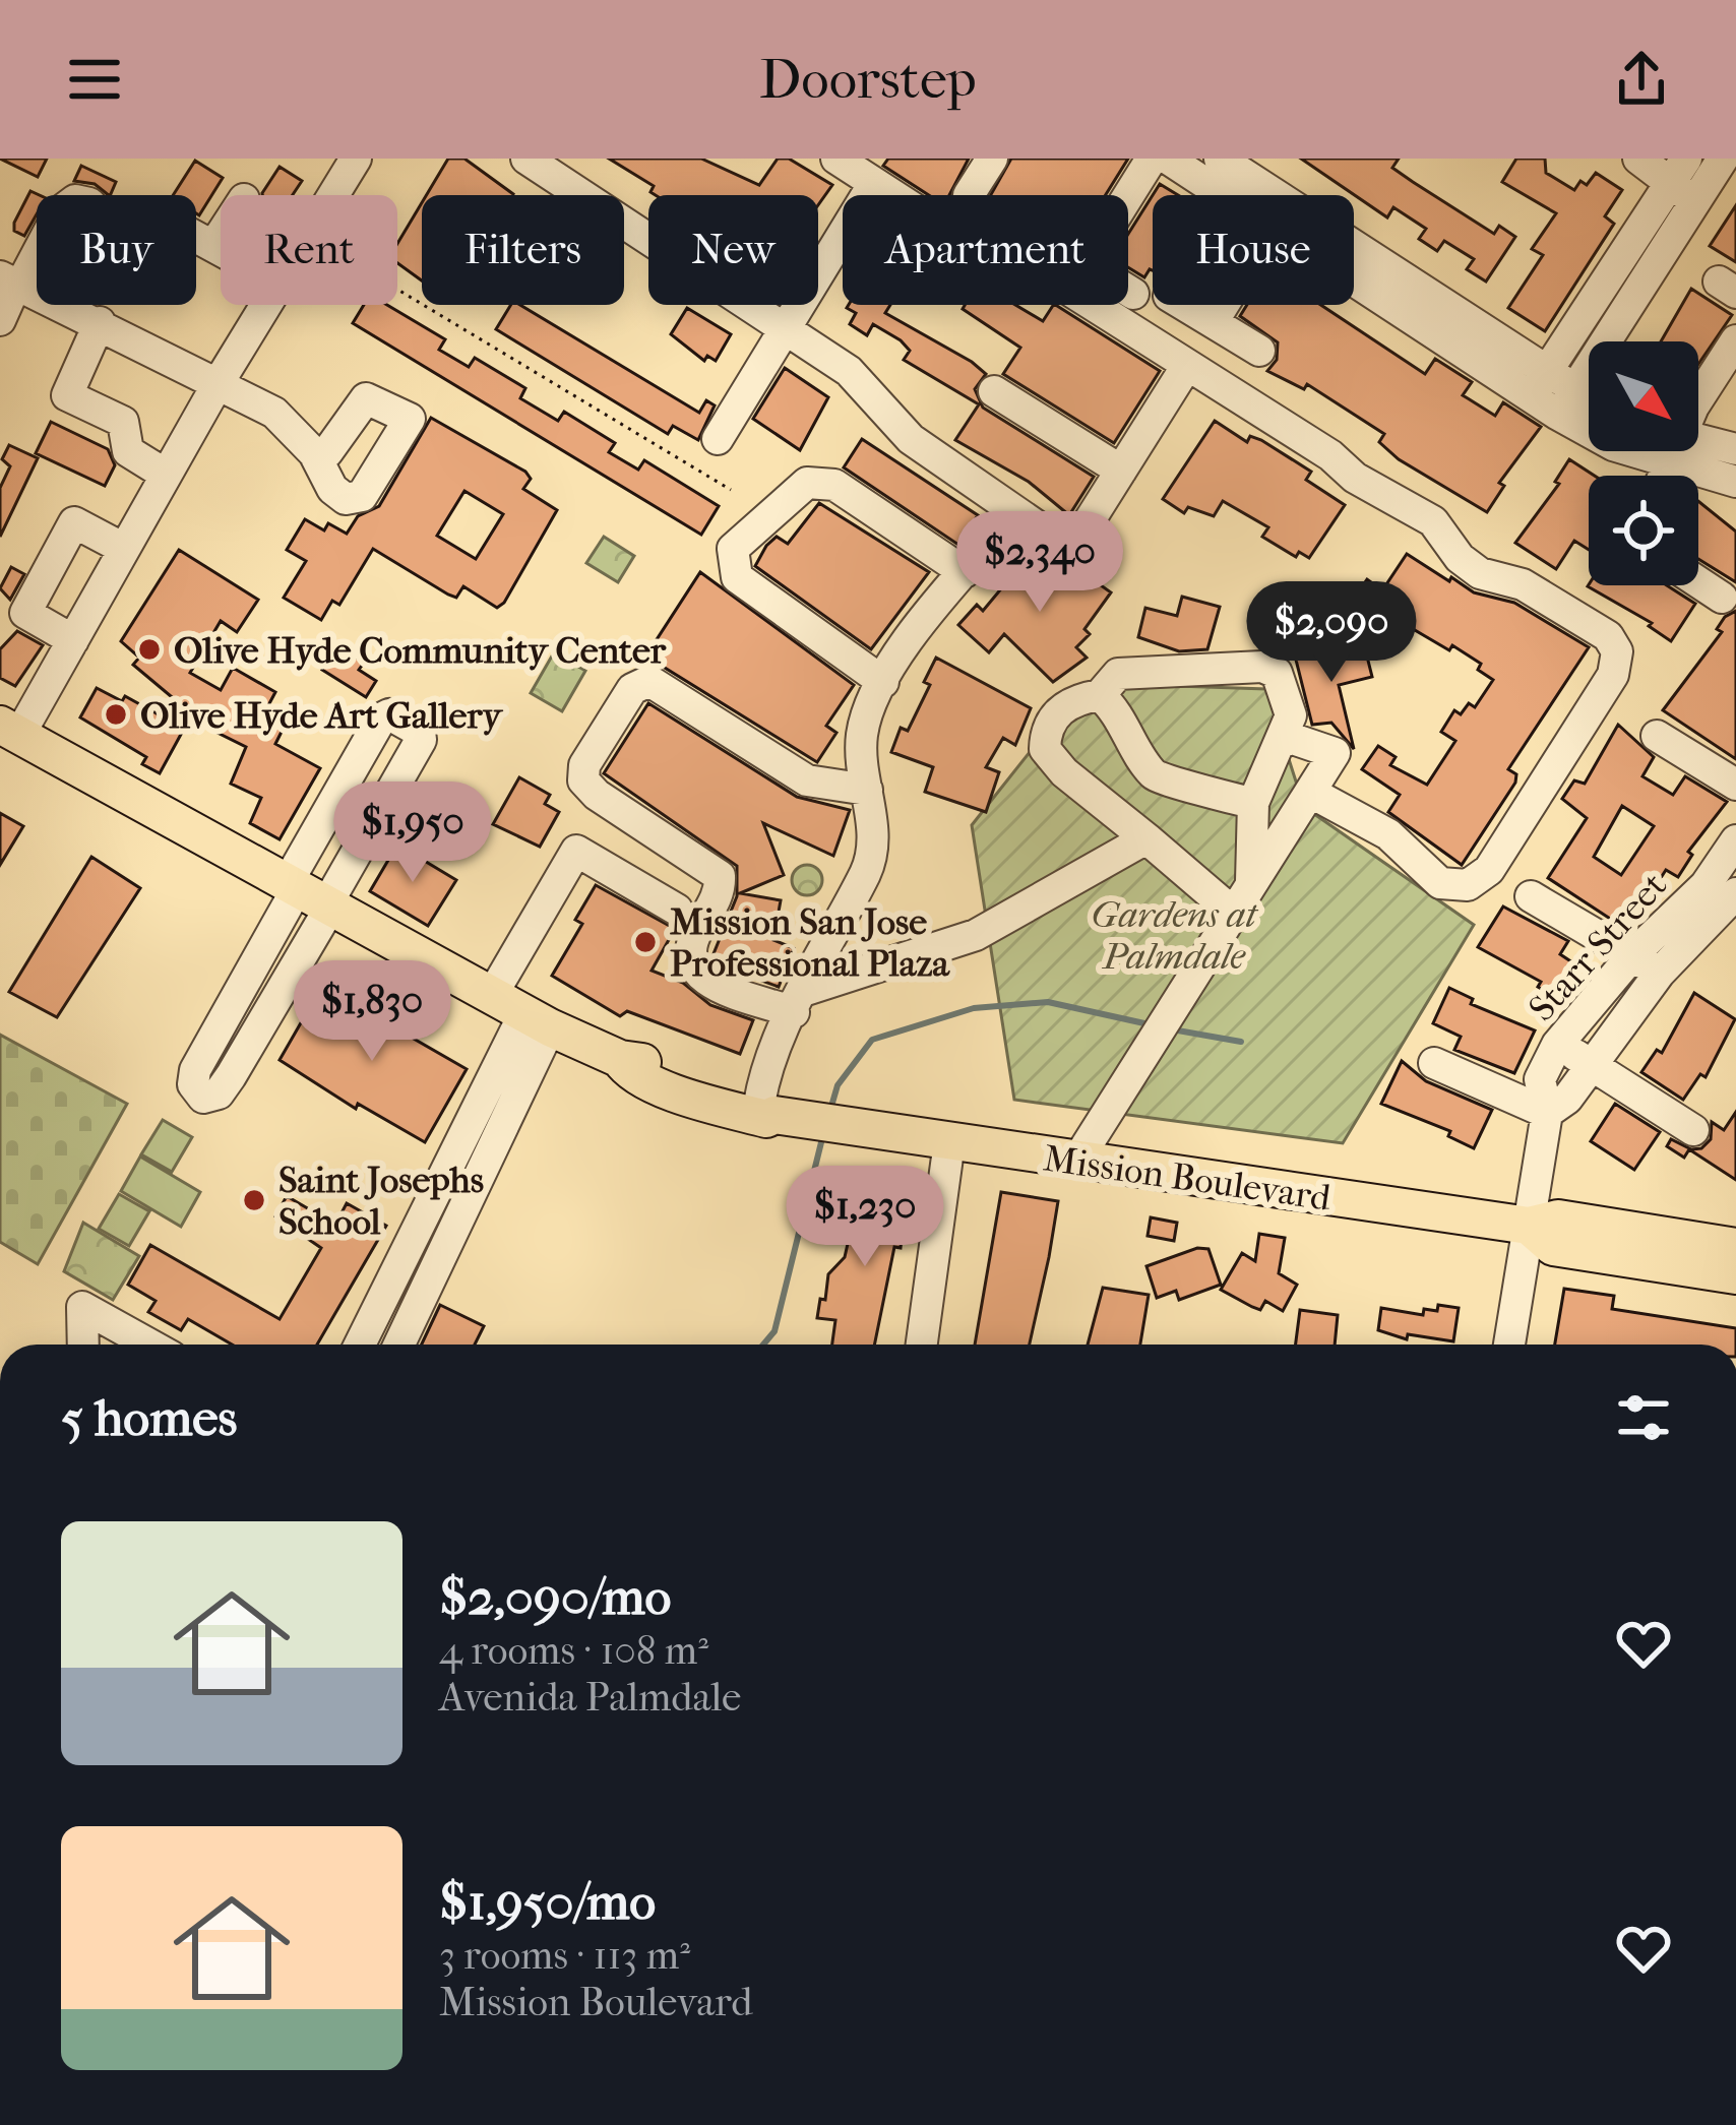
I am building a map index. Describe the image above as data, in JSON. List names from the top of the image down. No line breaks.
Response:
{"streets":{"main road":["Mission Boulevard"],"street":["Starr Street"]},"crossings":[["Starr Street","Mission Boulevard"]],"parks":["Gardens at Palmdale"],"places":["Olive Hyde Community Center","Olive Hyde Art Gallery","Mission San Jose Professional Plaza","Saint Josephs School"],"north":"bottom right","page":{"header":"Doorstep","chip":["Buy","Rent","Filters","New","Apartment","House"],"price":["$2,340","$2,090","$1,950","$1,830","$1,230"],"heading":"5 homes","list":[{"name":"$2,090/mo","note":"4 rooms · 108 m² · Avenida Palmdale"},{"name":"$1,950/mo","note":"3 rooms · 113 m² · Mission Boulevard"}]}}
